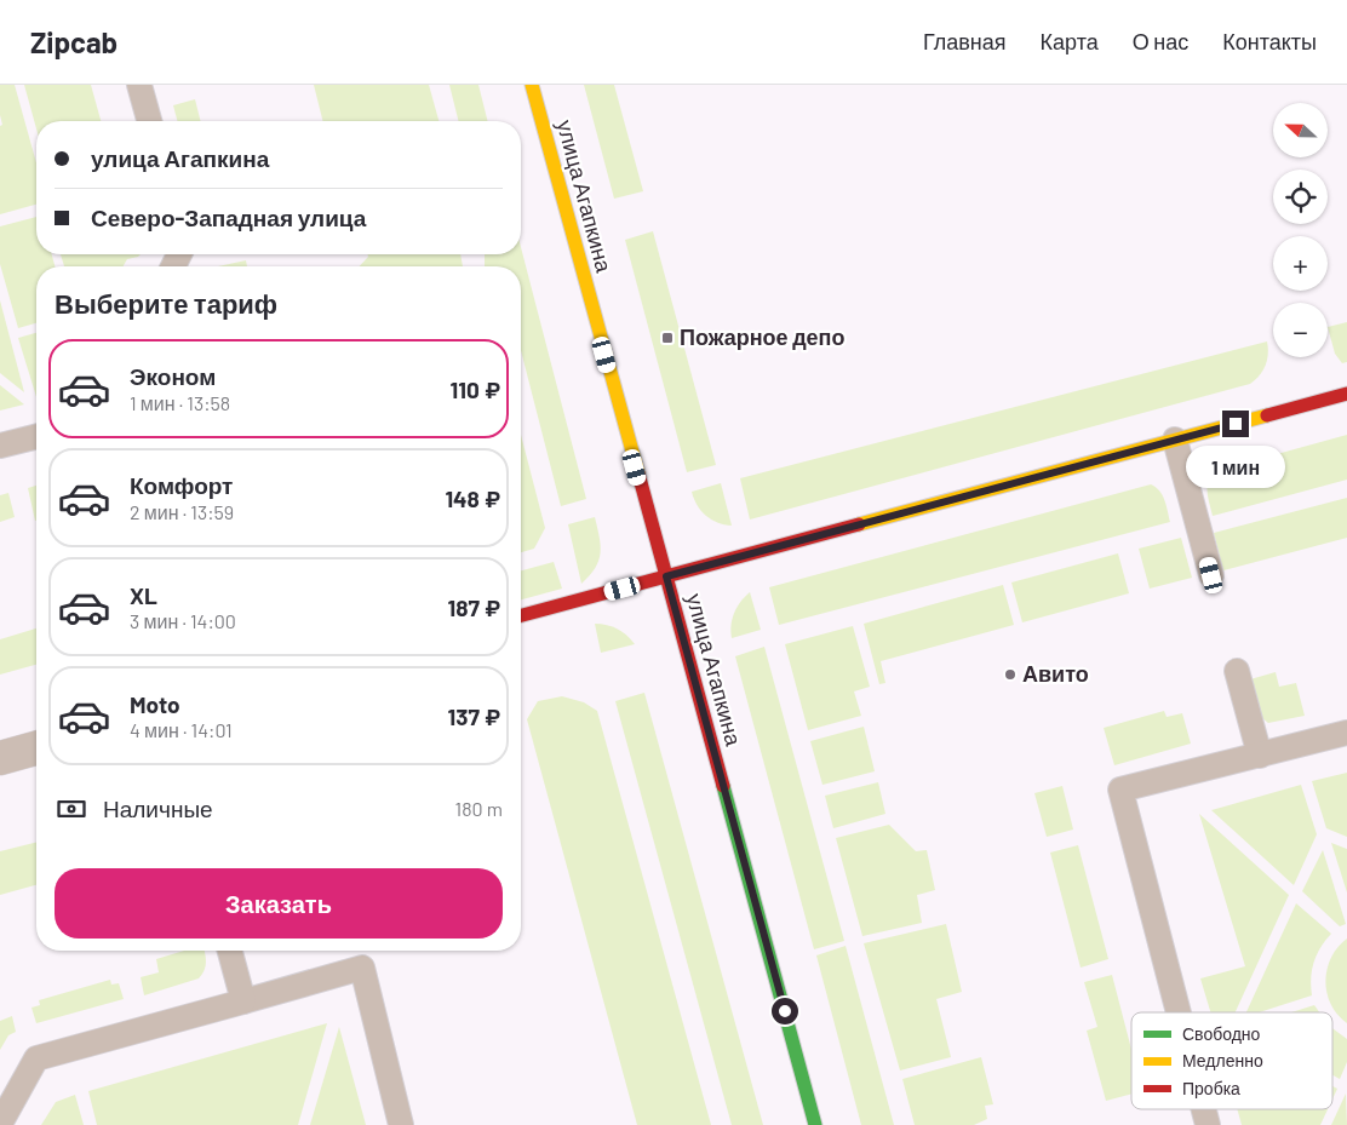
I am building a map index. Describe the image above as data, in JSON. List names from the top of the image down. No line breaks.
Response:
{"streets":{"main road":["улица Агапкина"]},"places":{"transit":["Пожарное депо"],"other":["Авито"]},"legend":["Свободно","Медленно","Пробка"],"north":"left","page":{"header":"Zipcab","nav":["Главная","Карта","О нас","Контакты"],"map_buttons":["+","−"],"banner":["улица Агапкина","Северо-Западная улица"],"heading":"Выберите тариф","list":[{"name":"Эконом","note":"1 мин · 13:58","value":"110 ₽"},{"name":"Комфорт","note":"2 мин · 13:59","value":"148 ₽"},{"name":"XL","note":"3 мин · 14:00","value":"187 ₽"},{"name":"Moto","note":"4 мин · 14:01","value":"137 ₽"}],"bubble":"1 мин","pay":["Наличные","180 m"],"buttons":"Заказать"}}
